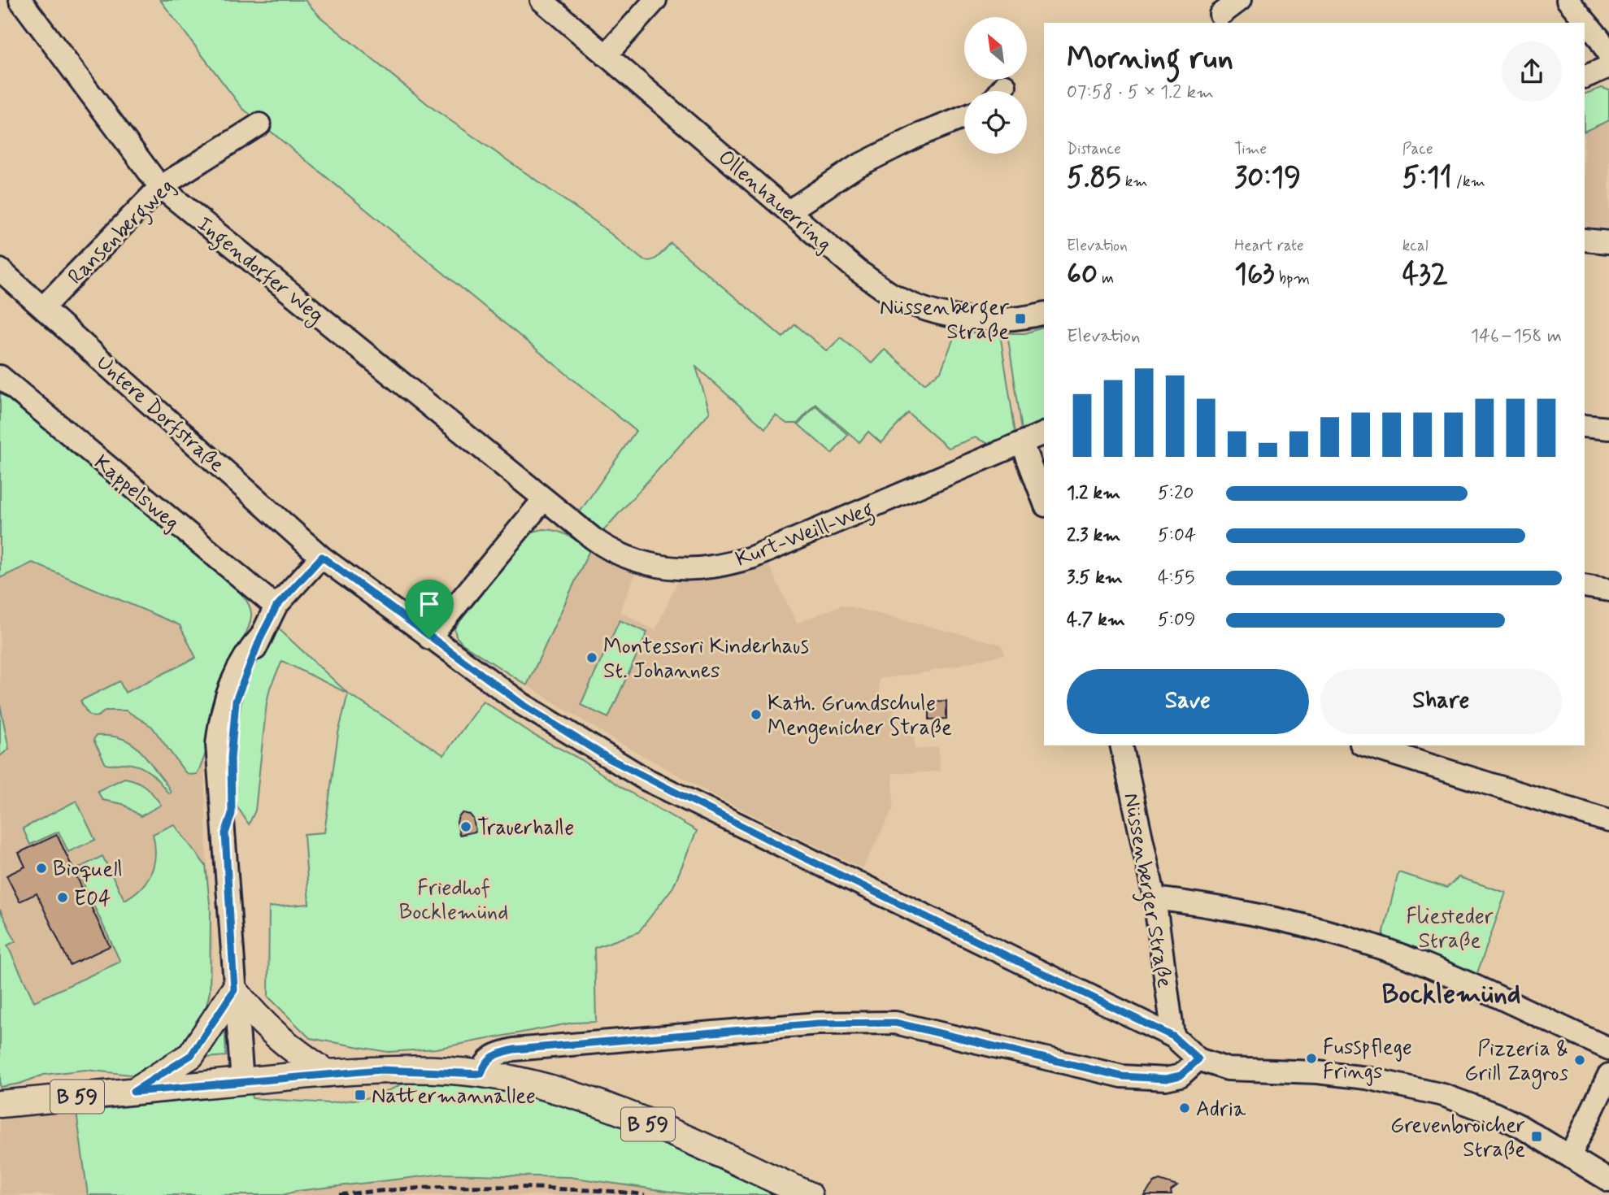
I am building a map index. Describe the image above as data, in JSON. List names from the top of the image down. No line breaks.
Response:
{"streets":{"main road":["B 59"],"street":["Ollenhauerring","Ransenbergweg","Ingendorfer Weg","Untere Dorfstraße","Kappelsweg","Kurt-Weill-Weg","Nüssenberger Straße"]},"crossings":[["Ransenbergweg","Ingendorfer Weg"],["Ransenbergweg","Untere Dorfstraße"],["Ingendorfer Weg","Kurt-Weill-Weg"],["Untere Dorfstraße","Nüssenberger Straße"]],"districts":["Bocklemünd"],"parks":["Friedhof Bocklemünd","Fliesteder Straße"],"places":{"transit":["Nüssenberger Straße","Nattermannallee","Grevenbroicher Straße"],"other":["Montessori Kinderhaus St. Johannes","Kath. Grundschule Mengenicher Straße","Trauerhalle","Bioquell","E04","Fusspflege Frings","Pizzeria & Grill Zagros","Adria"]},"north":"top left","page":{"heading":["Morning run","07:58 · 5 × 1.2 km"],"stats":[["Distance","5.85 km"],["Time","30:19"],["Pace","5:11 /km"],["Elevation","60 m"],["Heart rate","163 bpm"],["kcal","432"]],"chart":["Elevation","146–158 m"],"list":[{"name":"1.2 km","note":"5:20"},{"name":"2.3 km","note":"5:04"},{"name":"3.5 km","note":"4:55"},{"name":"4.7 km","note":"5:09"}],"buttons":["Save","Share"]}}
